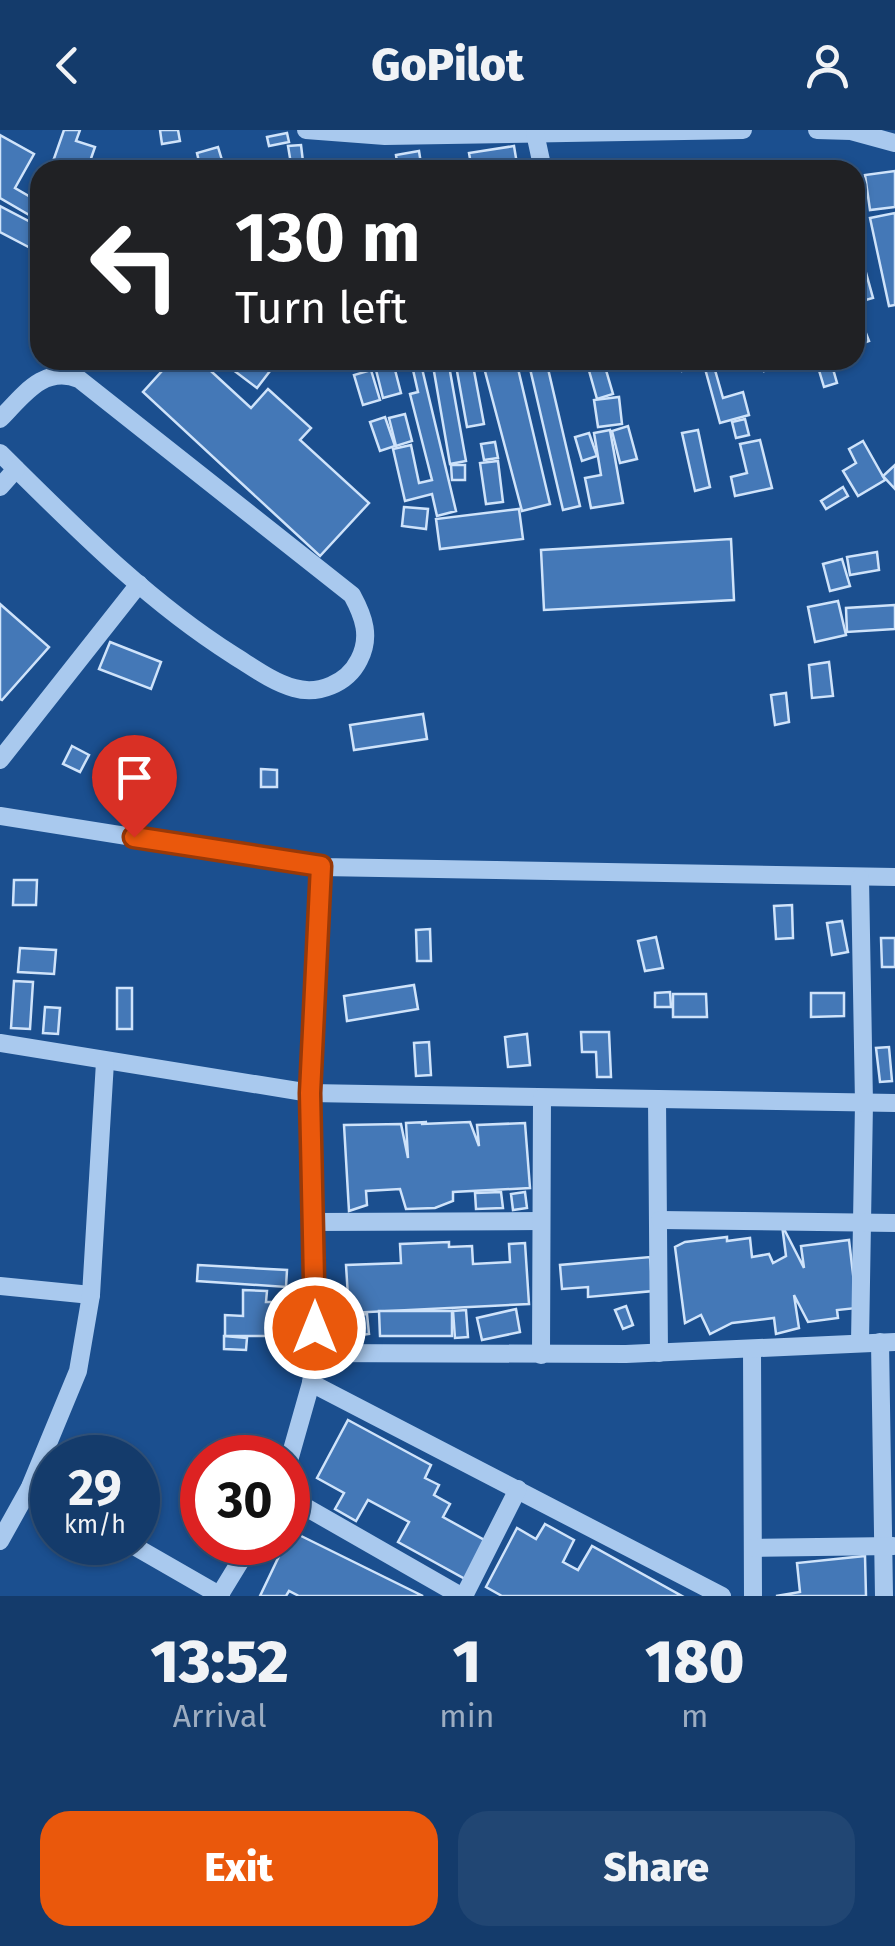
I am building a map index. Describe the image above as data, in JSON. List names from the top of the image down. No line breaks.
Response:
{"page":{"header":"GoPilot","turn":["130 m","Turn left"],"speed":"29 km/h","limit":"30","eta":["13:52","Arrival","1","min","180","m"],"buttons":["Exit","Share"]}}
